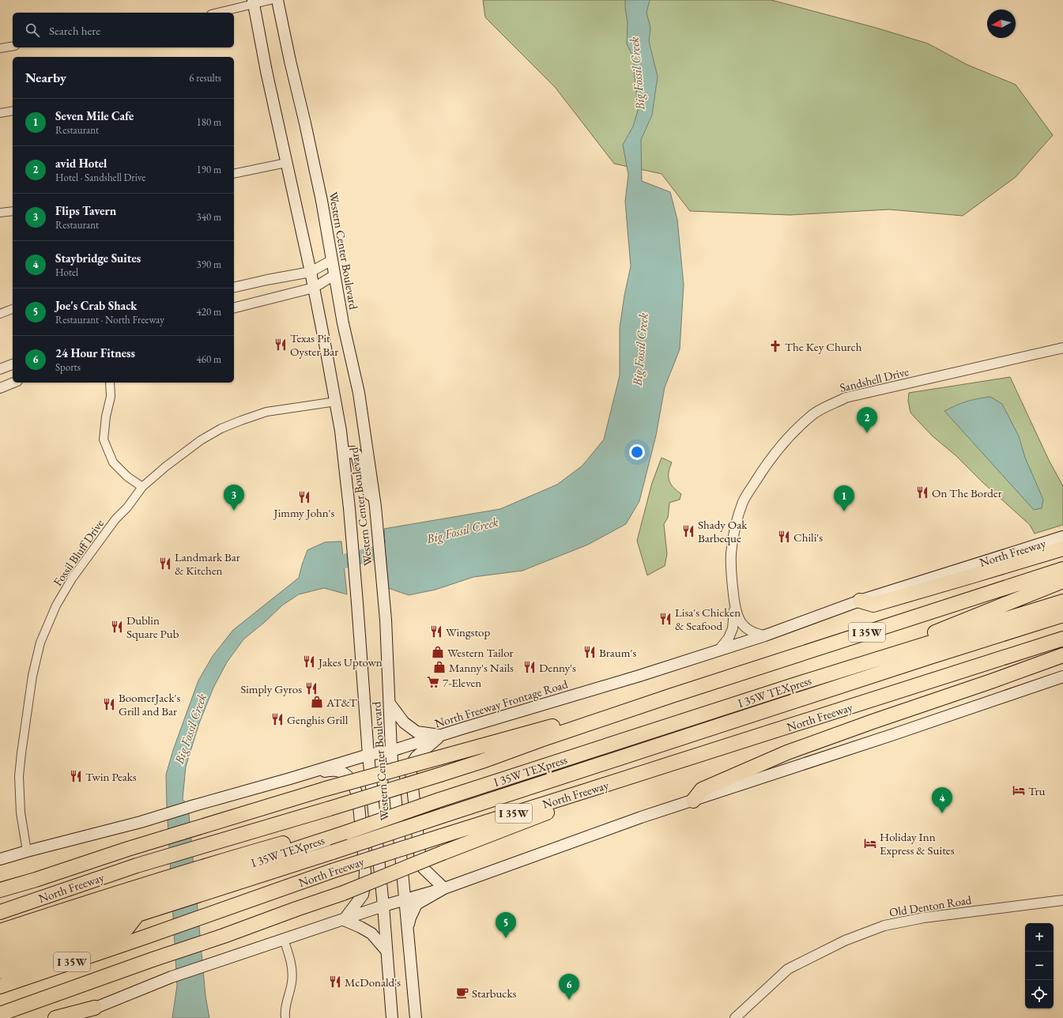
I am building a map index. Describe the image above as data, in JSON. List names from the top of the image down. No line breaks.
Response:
{"streets":{"highway":["North Freeway","I 35W","I 35W TEXpress"],"main road":["Western Center Boulevard","North Freeway Frontage Road"],"street":["Sandshell Drive","Fossil Bluff Drive","Old Denton Road"]},"crossings":[["Western Center Boulevard","Fossil Bluff Drive"],["Western Center Boulevard","North Freeway Frontage Road"],["Sandshell Drive","North Freeway"],["North Freeway","North Freeway Frontage Road"]],"water":["Big Fossil Creek"],"places":{"restaurant":["Texas Pit Oyster Bar","On The Border","Jimmy John's","Shady Oak Barbeque","Chili's","Landmark Bar & Kitchen","Lisa's Chicken & Seafood","Dublin Square Pub","Wingstop","Braum's","Jakes Uptown","Denny's","Simply Gyros","BoomerJack's Grill and Bar","Genghis Grill","Twin Peaks","McDonald's"],"church":["The Key Church"],"shop":["Western Tailor","Manny's Nails","AT&T"],"supermarket":["7-Eleven"],"hotel":["Tru","Holiday Inn Express & Suites"],"cafe":["Starbucks"]},"north":"left","page":{"search":"Search here","heading":["Nearby","6 results"],"list":[{"mark":"1","name":"Seven Mile Cafe","note":"Restaurant","value":"180 m"},{"mark":"2","name":"avid Hotel","note":"Hotel · Sandshell Drive","value":"190 m"},{"mark":"3","name":"Flips Tavern","note":"Restaurant","value":"340 m"},{"mark":"4","name":"Staybridge Suites","note":"Hotel","value":"390 m"},{"mark":"5","name":"Joe's Crab Shack","note":"Restaurant · North Freeway","value":"420 m"},{"mark":"6","name":"24 Hour Fitness","note":"Sports","value":"460 m"}],"pins":["2","3","1","4","5","6"],"map_buttons":["+","−"]}}
